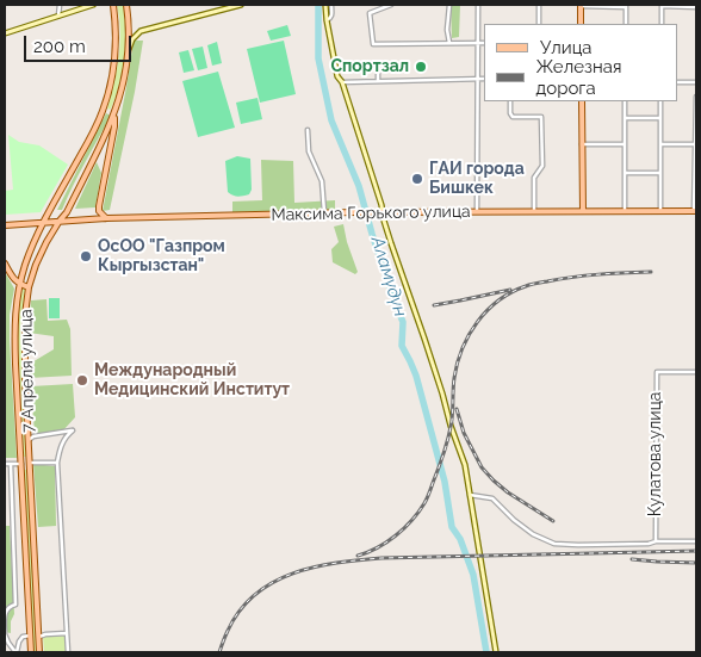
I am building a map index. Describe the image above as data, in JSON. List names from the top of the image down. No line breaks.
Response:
{"streets":{"main road":["Максима Горького улица","7 Апреля улица"],"street":["Кулатова улица"]},"crossings":[["Максима Горького улица","7 Апреля улица"]],"water":["Аламүдүн"],"places":["Спортзал","ГАИ города Бишкек","ОсОО \"Газпром Кыргызстан\"","Международный Медицинский Институт"],"legend":["Улица","Железная дорога"],"scale_bar":"200 m"}
